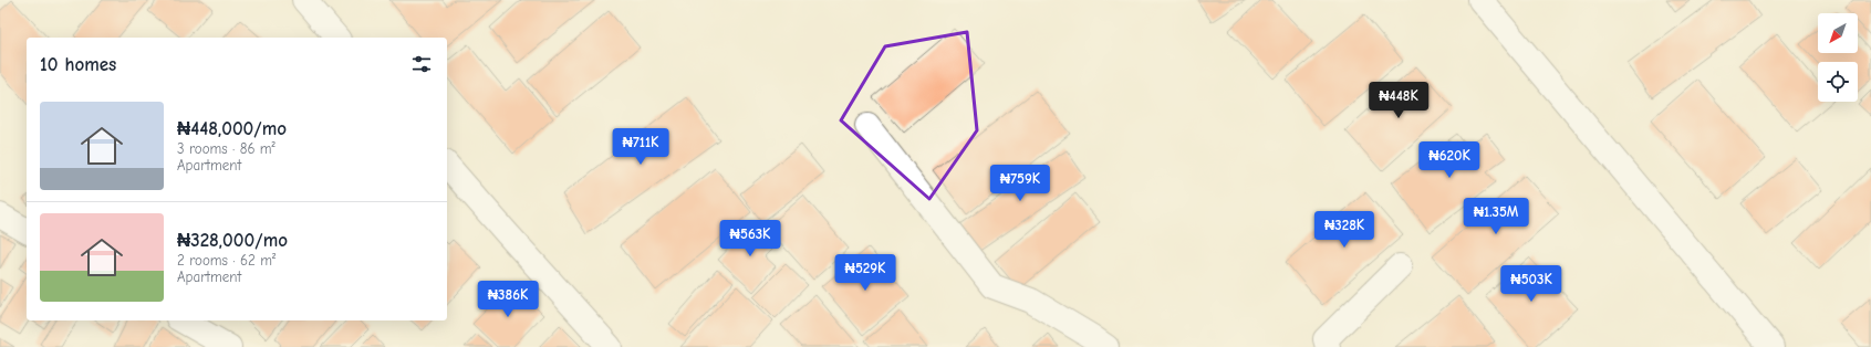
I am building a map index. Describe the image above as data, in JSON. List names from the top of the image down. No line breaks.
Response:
{"north":"bottom left","page":{"heading":"10 homes","price":["₦448K","₦711K","₦620K","₦759K","₦1.35M","₦328K","₦563K","₦529K","₦503K","₦386K"],"list":[{"name":"₦448,000/mo","note":"3 rooms · 86 m² · Apartment"},{"name":"₦328,000/mo","note":"2 rooms · 62 m² · Apartment"}]}}
